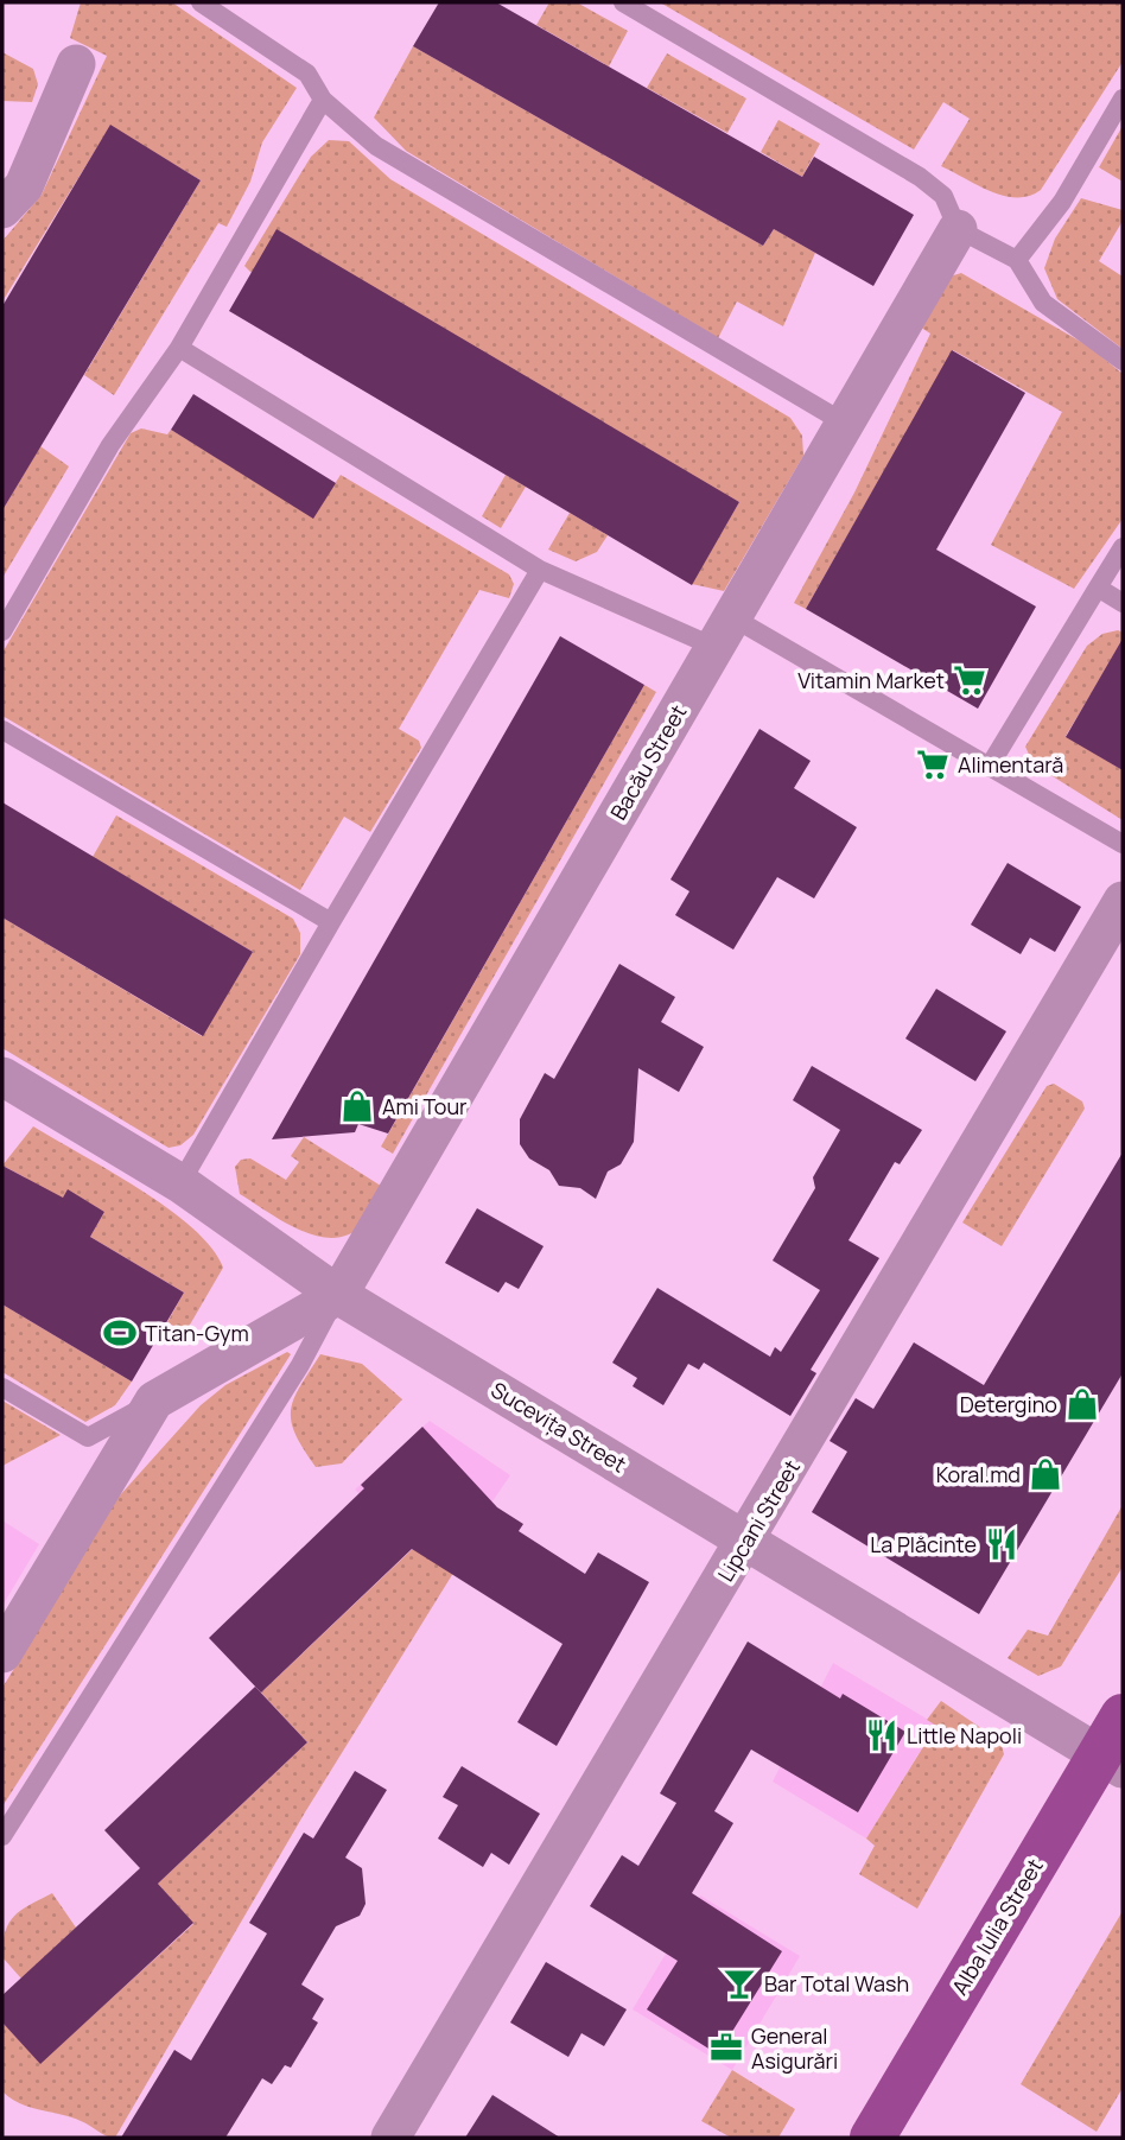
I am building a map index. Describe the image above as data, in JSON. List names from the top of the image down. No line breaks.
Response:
{"streets":{"main road":["Alba Iulia Street"],"street":["Bacău Street","Sucevița Street","Lipcani Street"]},"crossings":[["Bacău Street","Sucevița Street"],["Sucevița Street","Lipcani Street"],["Sucevița Street","Alba Iulia Street"]],"places":{"supermarket":["Vitamin Market","Alimentară"],"shop":["Ami Tour","Detergino","Koral.md"],"sports":["Titan-Gym"],"restaurant":["La Plăcinte","Little Napoli"],"bar":["Bar Total Wash"],"office":["General Asigurări"]}}
